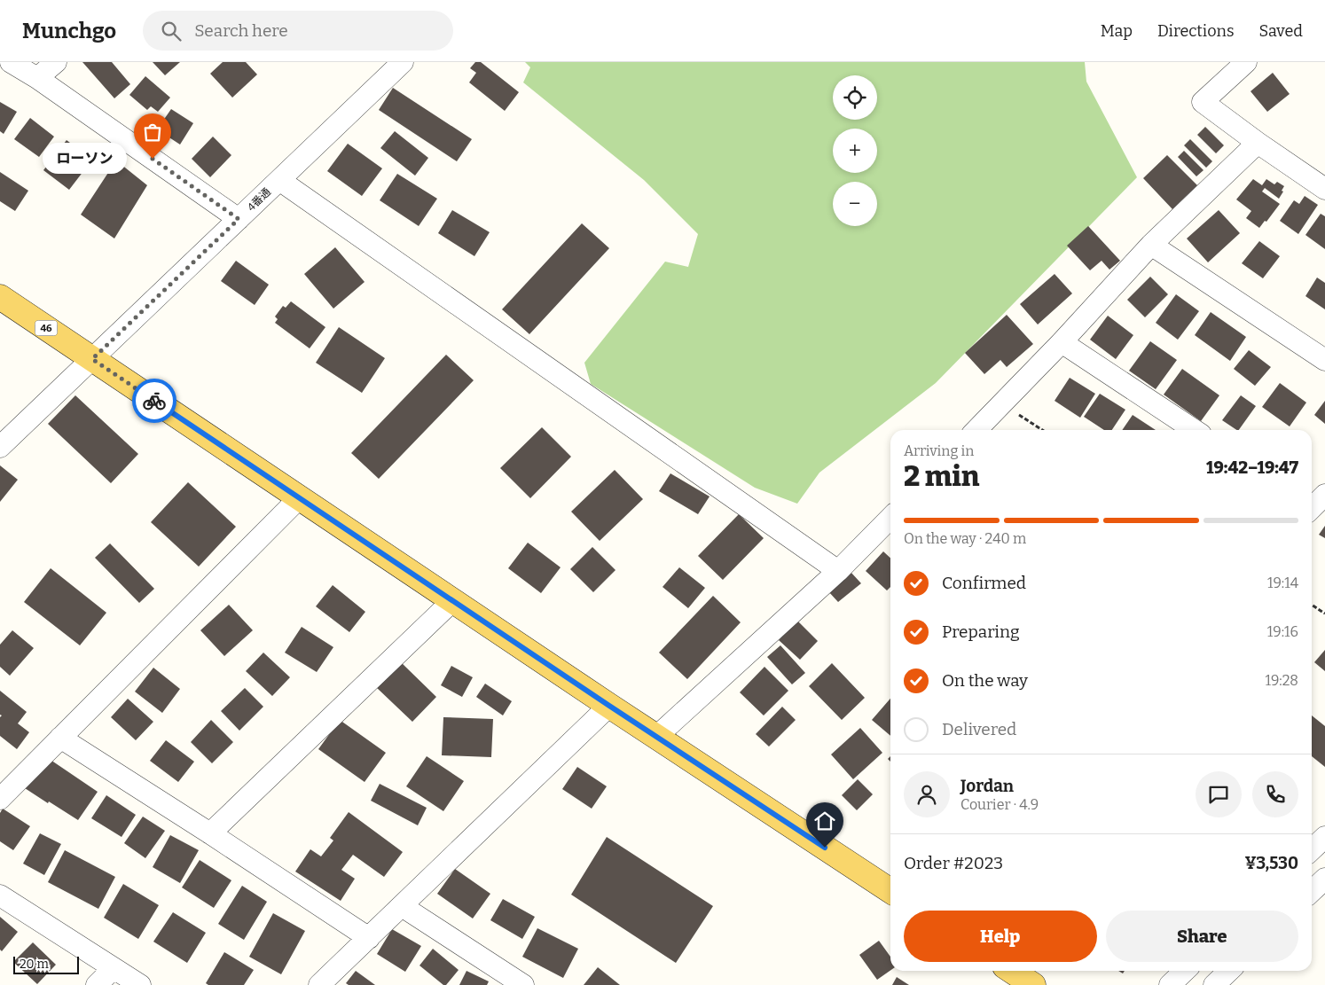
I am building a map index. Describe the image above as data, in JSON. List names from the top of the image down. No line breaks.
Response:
{"streets":{"main road":["46"],"street":["4番通"]},"crossings":[["4番通","46"]],"places":["ローソン"],"scale_bar":"20 m","page":{"header":"Munchgo","search":"Search here","nav":["Map","Directions","Saved"],"map_buttons":["+","−"],"bubble":"ローソン","heading":["2 min","Arriving in","19:42–19:47"],"panel":["Jordan","Courier · 4.9","Order #2023","¥3,530"],"bar":"On the way · 240 m","list":[["Confirmed","19:14"],["Preparing","19:16"],["On the way","19:28"],"Delivered"],"buttons":["Help","Share"],"scale":"20 m"}}
